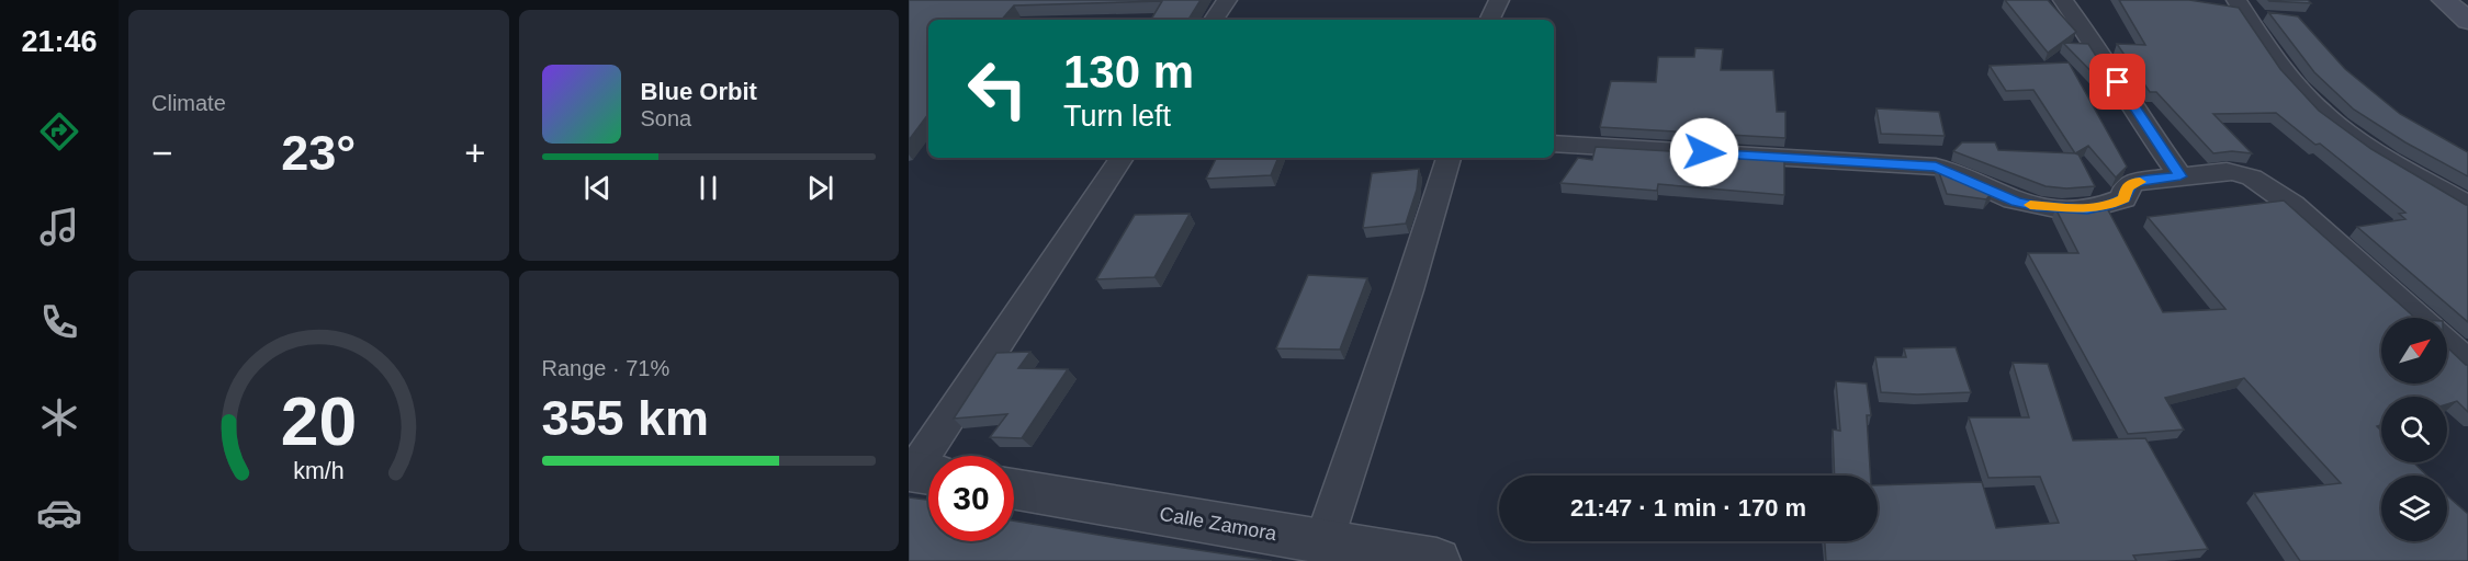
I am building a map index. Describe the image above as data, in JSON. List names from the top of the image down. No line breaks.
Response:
{"streets":{"street":["Calle Zamora"]},"north":"top right","page":{"tabs":"21:46","tile":["Climate",["Range · 71%","355 km"]],"turn":["130 m","Turn left"],"song":["Blue Orbit","Sona"],"heat":["−","23°","+"],"limit":"30","trip":"21:47 · 1 min · 170 m","gauge":["20","km/h"]}}
